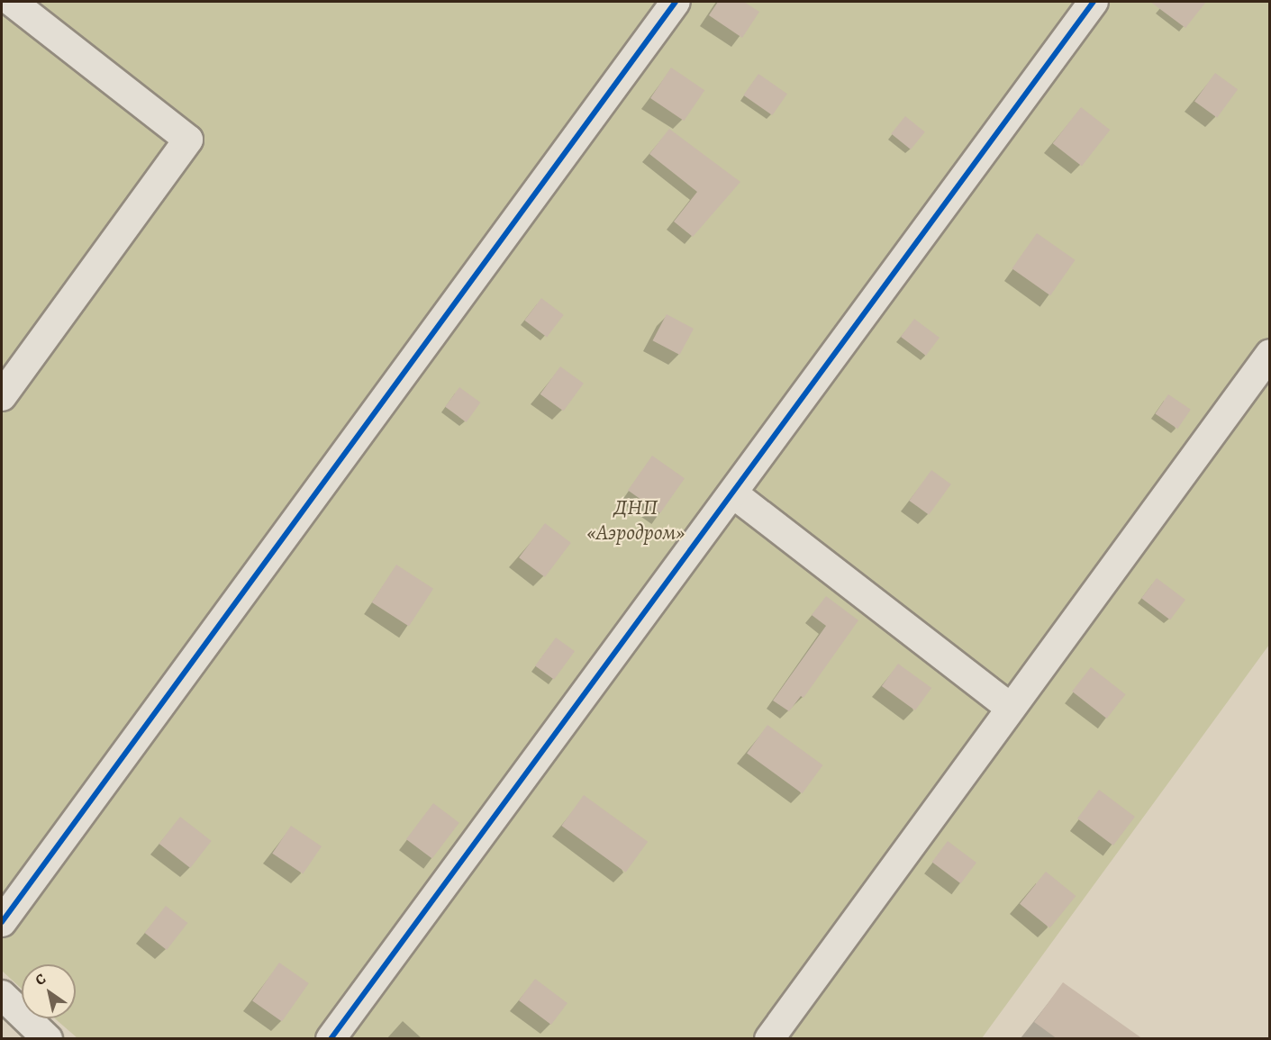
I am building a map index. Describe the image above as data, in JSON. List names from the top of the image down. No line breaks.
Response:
{"parks":["ДНП «Аэродром»"],"north":"top left"}
